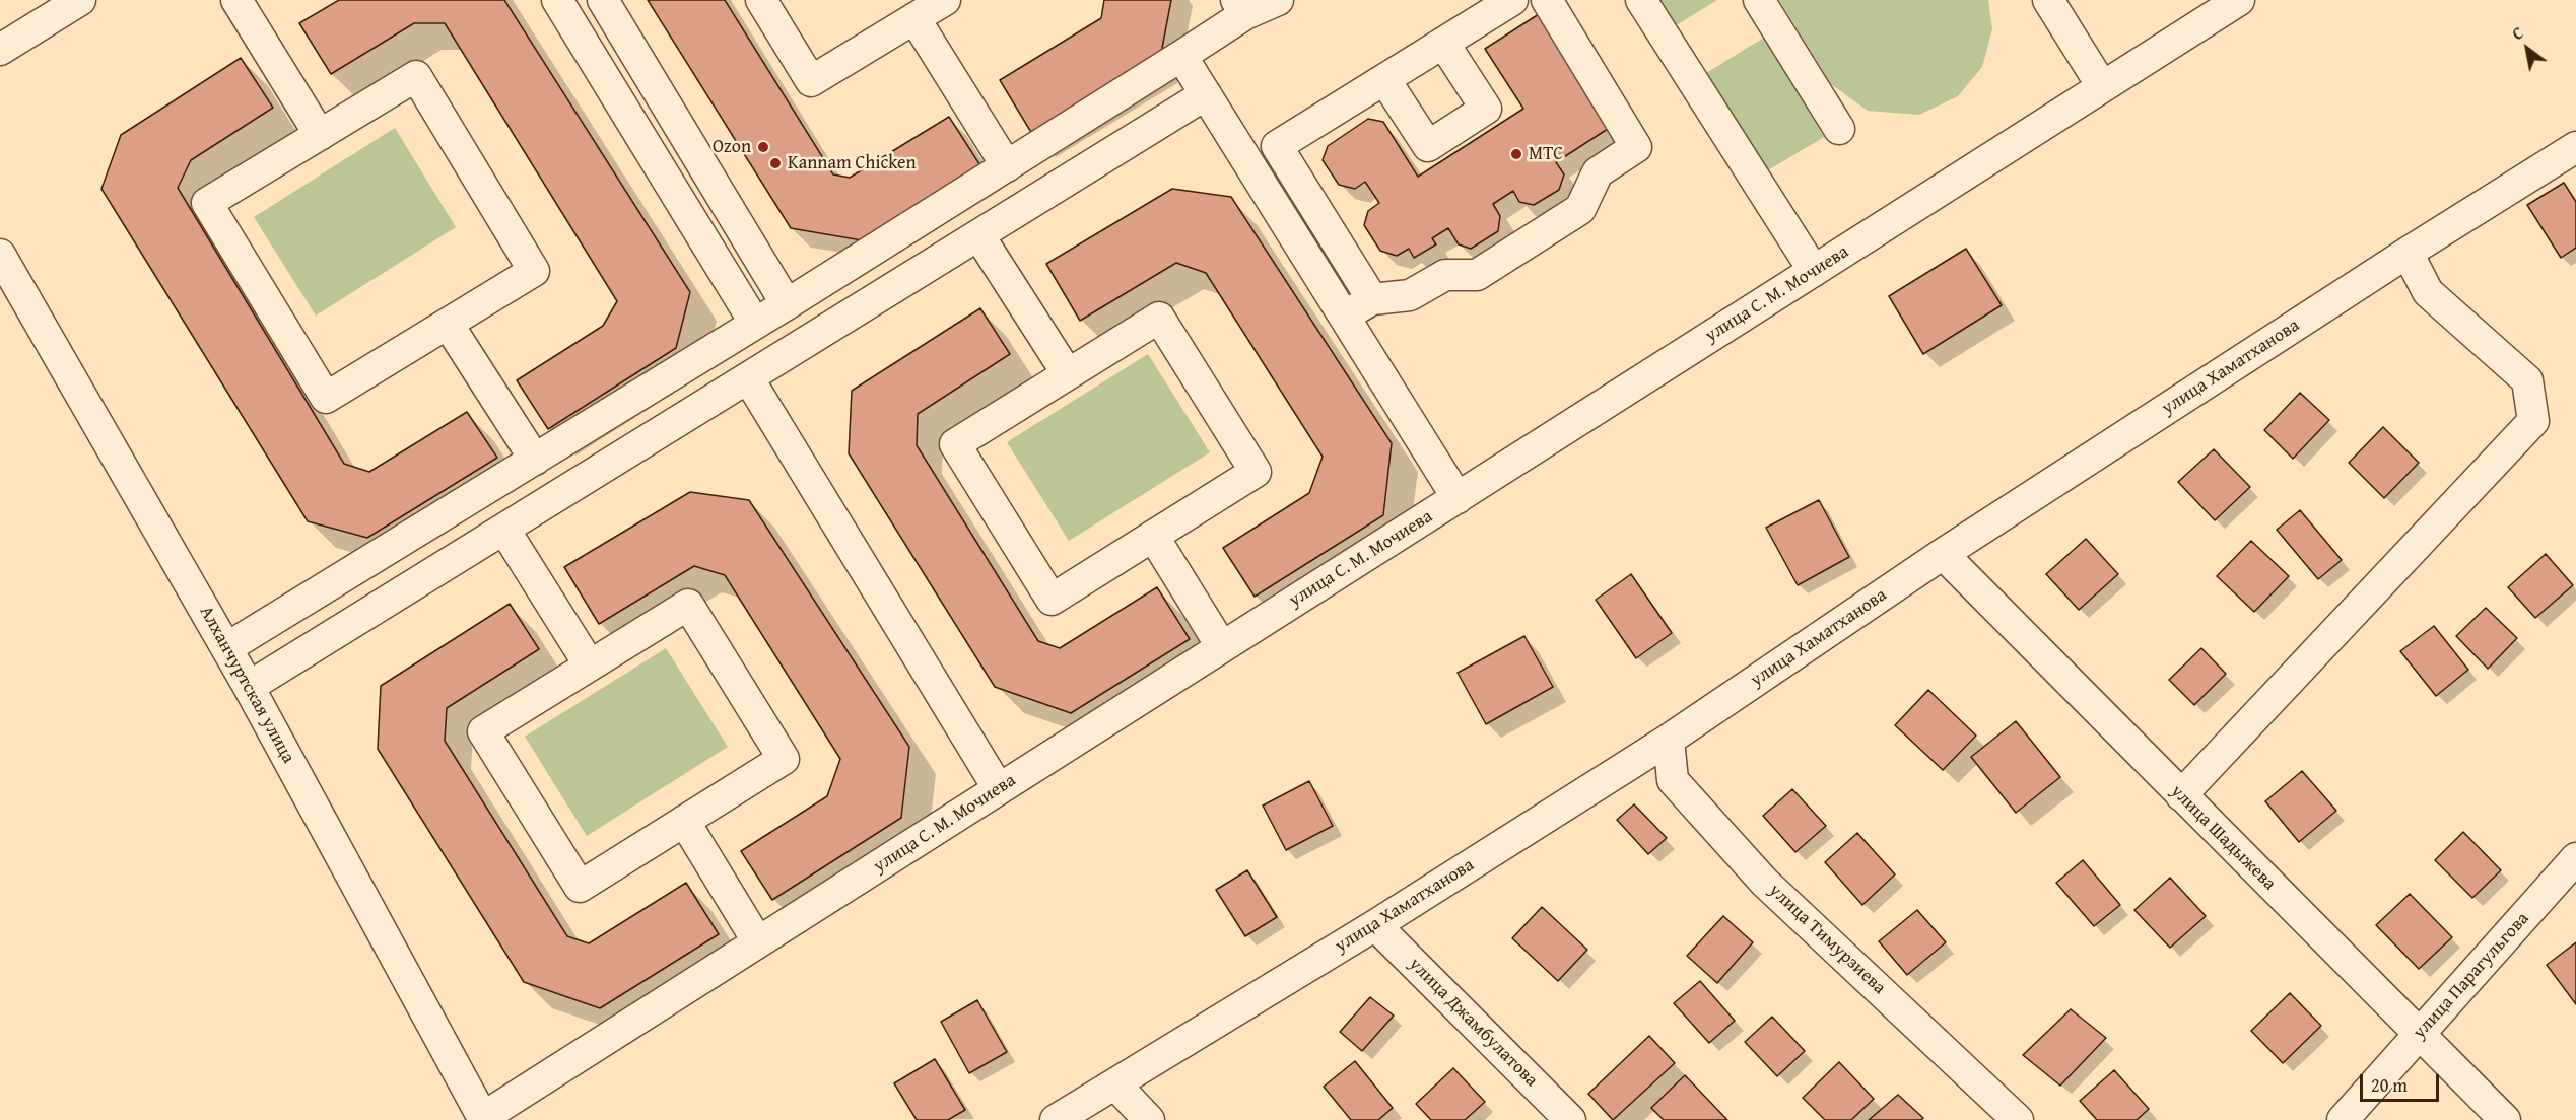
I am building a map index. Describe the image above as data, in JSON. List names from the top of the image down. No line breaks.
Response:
{"streets":{"street":["улица С. М. Мочиева","улица Хаматханова","Алханчуртская улица","улица Шадыжева","улица Тимурзиева","улица Парагульгова","улица Джамбулатова"]},"crossings":[["улица С. М. Мочиева","Алханчуртская улица"],["улица Хаматханова","улица Шадыжева"],["улица Хаматханова","улица Тимурзиева"],["улица Хаматханова","улица Джамбулатова"],["улица Шадыжева","улица Парагульгова"]],"places":["Ozon","МТС","Kannam Chicken"],"scale_bar":"20 m","north":"top left"}
